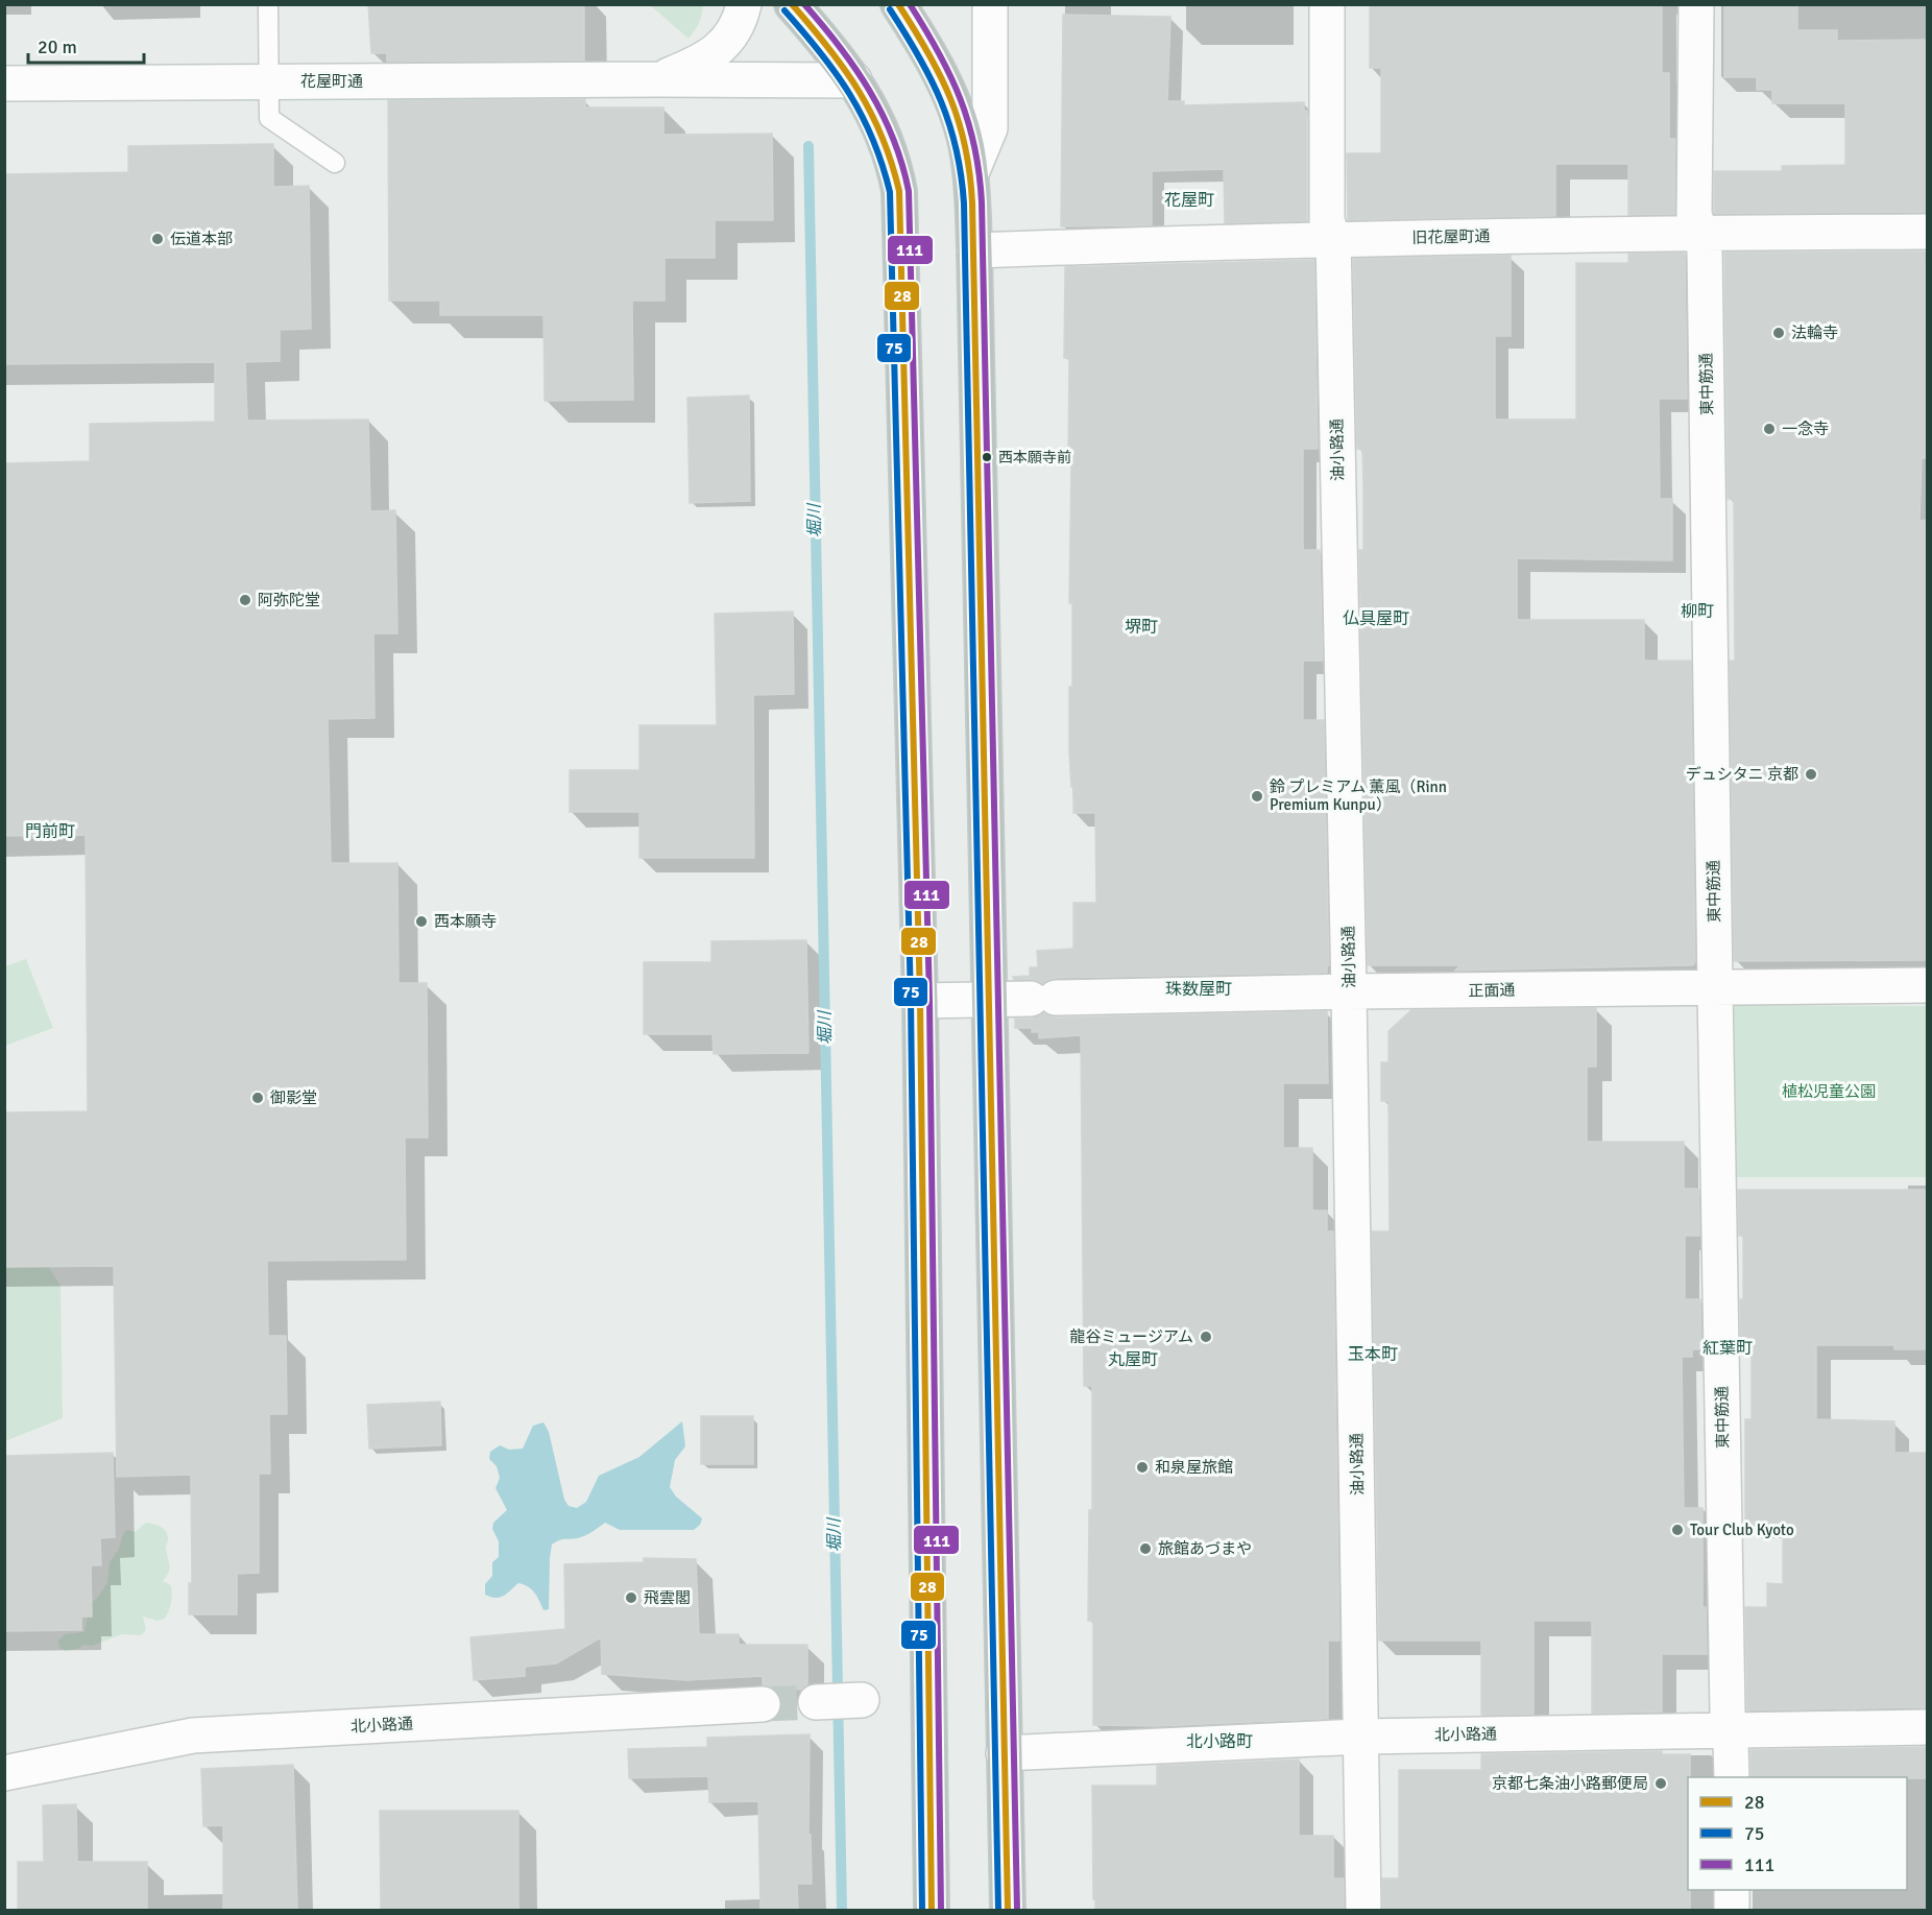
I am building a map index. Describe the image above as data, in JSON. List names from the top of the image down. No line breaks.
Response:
{"streets":{"street":["花屋町通","旧花屋町通","東中筋通","油小路通","正面通","北小路通"]},"crossings":[["旧花屋町通","東中筋通"],["旧花屋町通","油小路通"],["東中筋通","正面通"],["東中筋通","北小路通"],["油小路通","正面通"],["油小路通","北小路通"]],"districts":["花屋町","柳町","仏具屋町","堺町","門前町","珠数屋町","紅葉町","玉本町","丸屋町","北小路町"],"water":["堀川"],"parks":["植松児童公園"],"places":["伝道本部","法輪寺","一念寺","西本願寺前","阿弥陀堂","デュシタニ 京都","鈴 プレミアム 薫風（Rinn Premium Kunpu）","西本願寺","御影堂","龍谷ミュージアム","和泉屋旅館","Tour Club Kyoto","旅館あづまや","飛雲閣","京都七条油小路郵便局"],"lines":["transit line 28","transit line 111","transit line 75"],"legend":["28","75","111"],"scale_bar":"20 m"}
